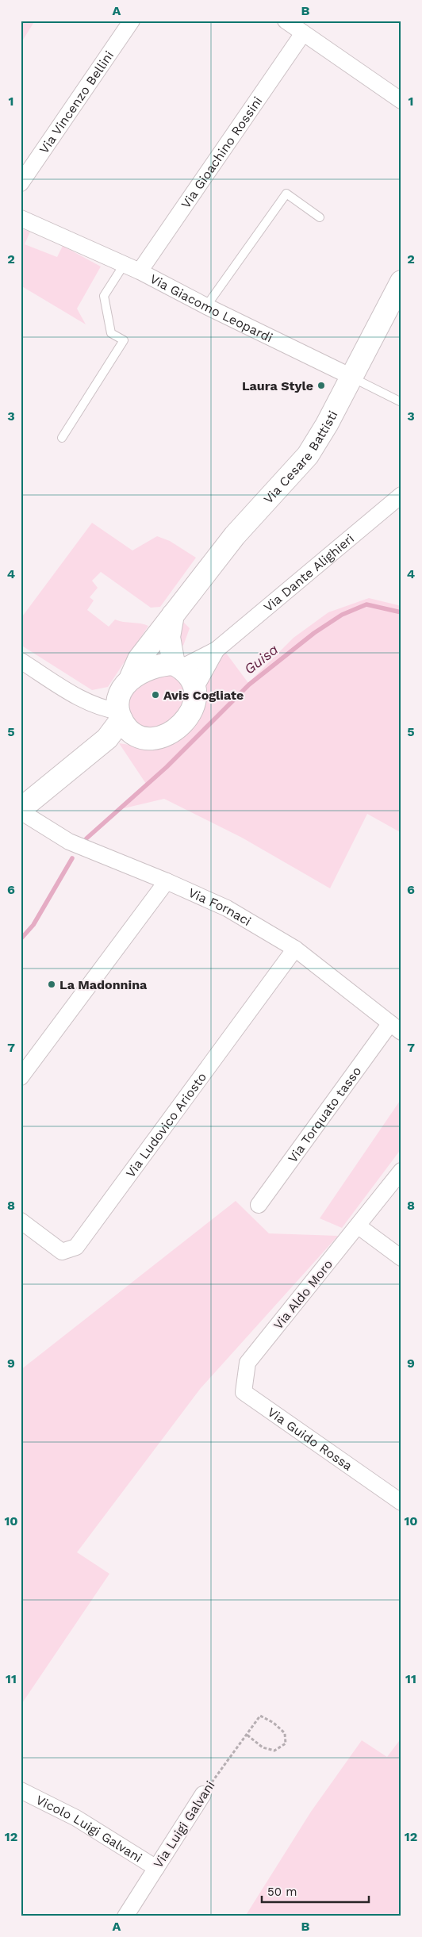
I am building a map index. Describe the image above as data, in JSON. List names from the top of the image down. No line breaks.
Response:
{"streets":{"street":["Via Vincenzo Bellini","Via Gioachino Rossini","Via Giacomo Leopardi","Via Cesare Battisti","Via Dante Alighieri","Via Fornaci","Via Torquato tasso","Via Ludovico Ariosto","Via Aldo Moro","Via Guido Rossa","Via Luigi Galvani","Vicolo Luigi Galvani"]},"crossings":[["Via Gioachino Rossini","Via Giacomo Leopardi"],["Via Giacomo Leopardi","Via Cesare Battisti"],["Via Cesare Battisti","Via Dante Alighieri"],["Via Fornaci","Via Torquato tasso"],["Via Fornaci","Via Ludovico Ariosto"],["Via Aldo Moro","Via Guido Rossa"],["Via Luigi Galvani","Vicolo Luigi Galvani"]],"water":["Guisa"],"places":["Laura Style","Avis Cogliate","La Madonnina"],"scale_bar":"50 m","grid":{"columns":["A","B"],"rows":["1","2","3","4","5","6","7","8","9","10","11","12"]}}
